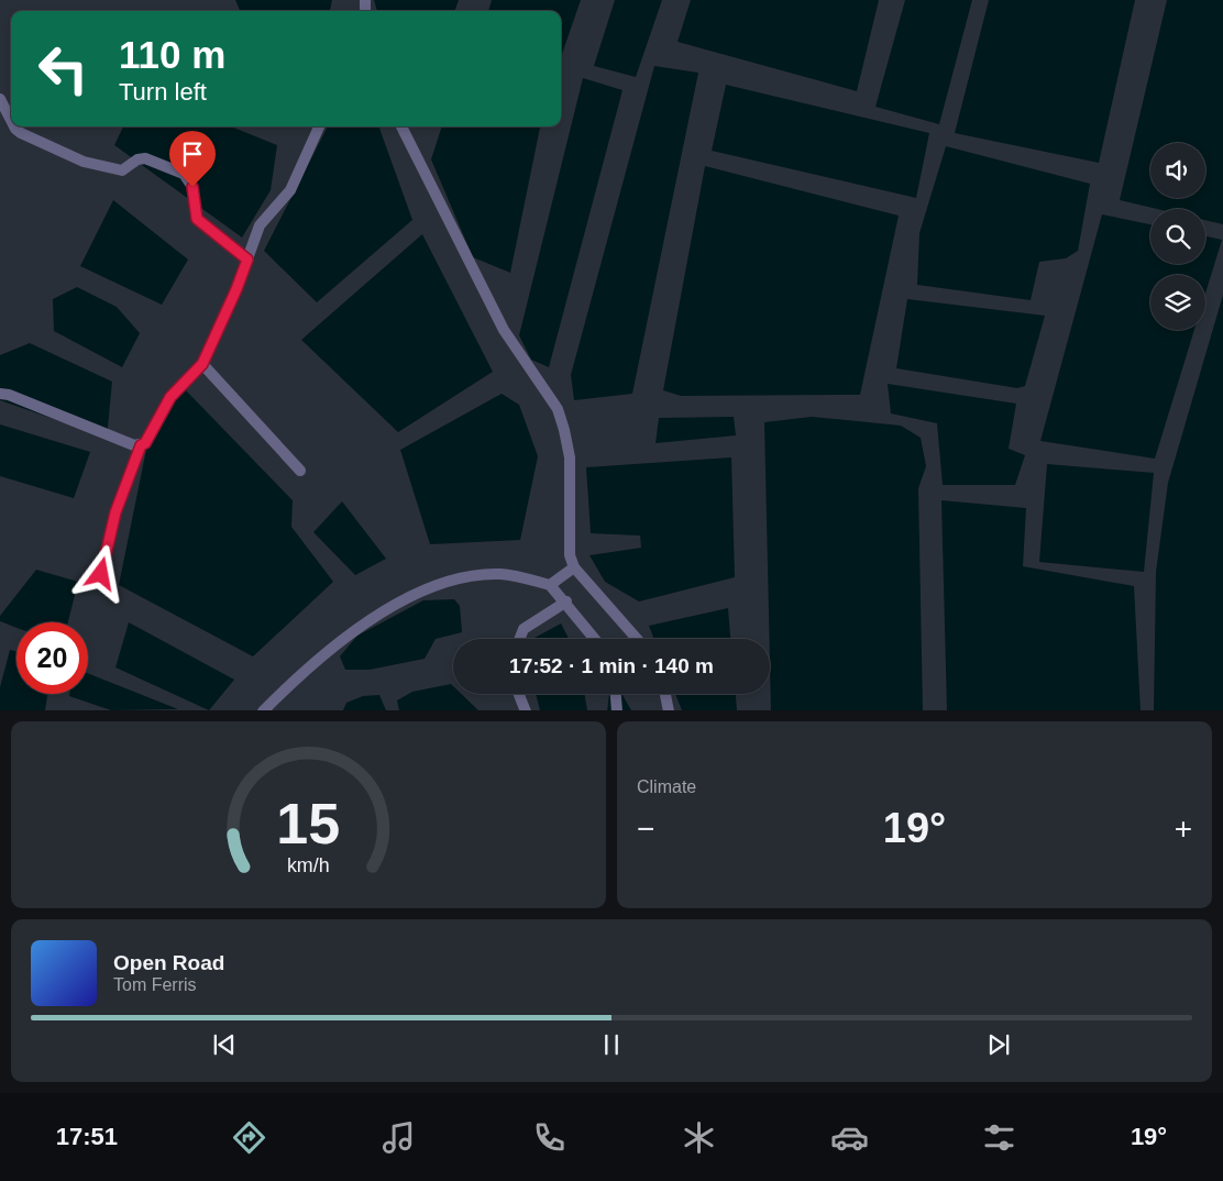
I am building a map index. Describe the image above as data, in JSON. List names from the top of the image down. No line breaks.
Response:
{"page":{"turn":["110 m","Turn left"],"limit":"20","trip":"17:52 · 1 min · 140 m","tile":"Climate","heat":["−","19°","+"],"song":["Open Road","Tom Ferris"],"tabs":["17:51","19°"],"gauge":["15","km/h"]}}
